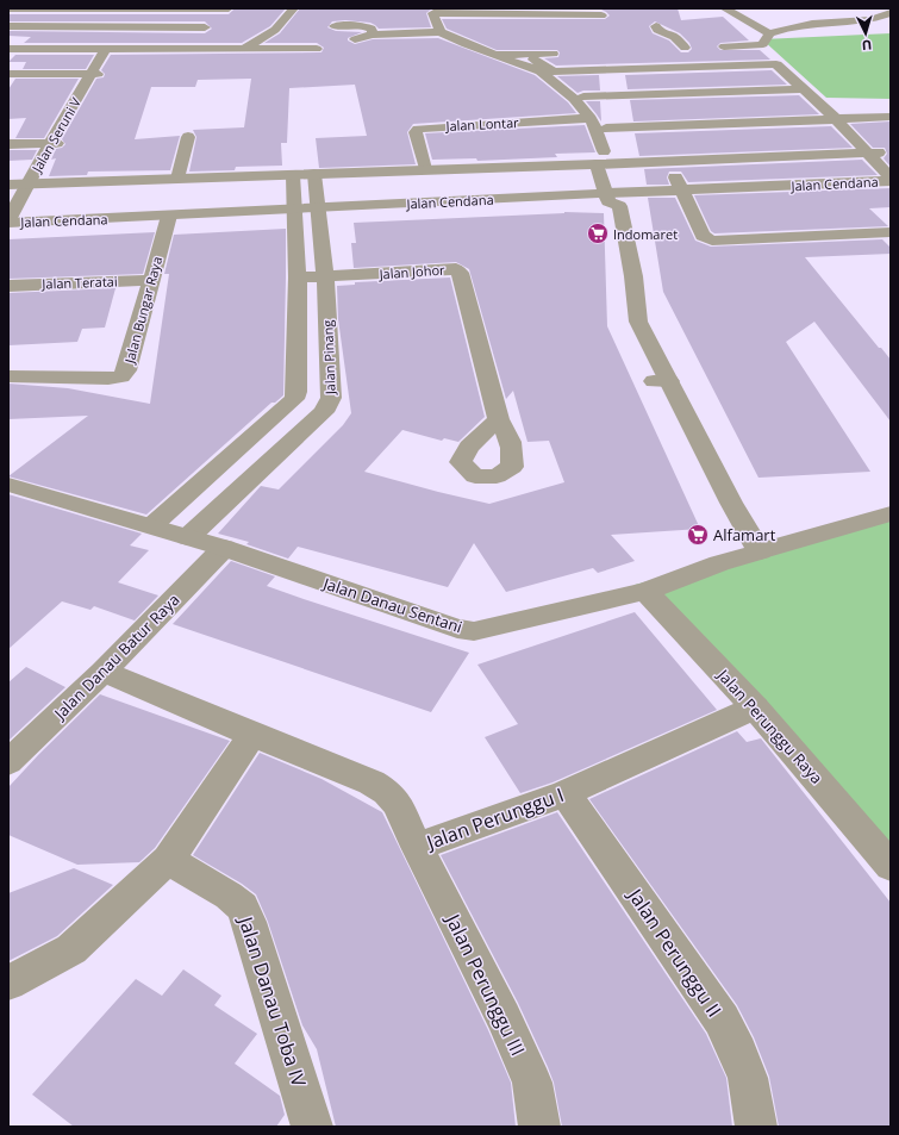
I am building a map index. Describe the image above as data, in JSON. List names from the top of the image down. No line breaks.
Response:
{"streets":{"street":["Jalan Lontar","Jalan Seruni V","Jalan Cendana","Jalan Johor","Jalan Teratai","Jalan Bungar Raya","Jalan Pinang","Jalan Danau Sentani","Jalan Danau Batur Raya","Jalan Perunggu Raya","Jalan Perunggu I","Jalan Perunggu II","Jalan Perunggu III","Jalan Danau Toba IV"]},"crossings":[["Jalan Lontar","Jalan Cendana"],["Jalan Seruni V","Jalan Cendana"],["Jalan Cendana","Jalan Bungar Raya"],["Jalan Cendana","Jalan Pinang"],["Jalan Johor","Jalan Pinang"],["Jalan Teratai","Jalan Bungar Raya"],["Jalan Pinang","Jalan Danau Sentani"],["Jalan Danau Sentani","Jalan Danau Batur Raya"],["Jalan Danau Sentani","Jalan Perunggu Raya"],["Jalan Danau Batur Raya","Jalan Perunggu I"],["Jalan Perunggu Raya","Jalan Perunggu I"],["Jalan Perunggu I","Jalan Perunggu II"],["Jalan Perunggu I","Jalan Perunggu III"]],"places":{"supermarket":["Indomaret","Alfamart"]},"north":"bottom"}
